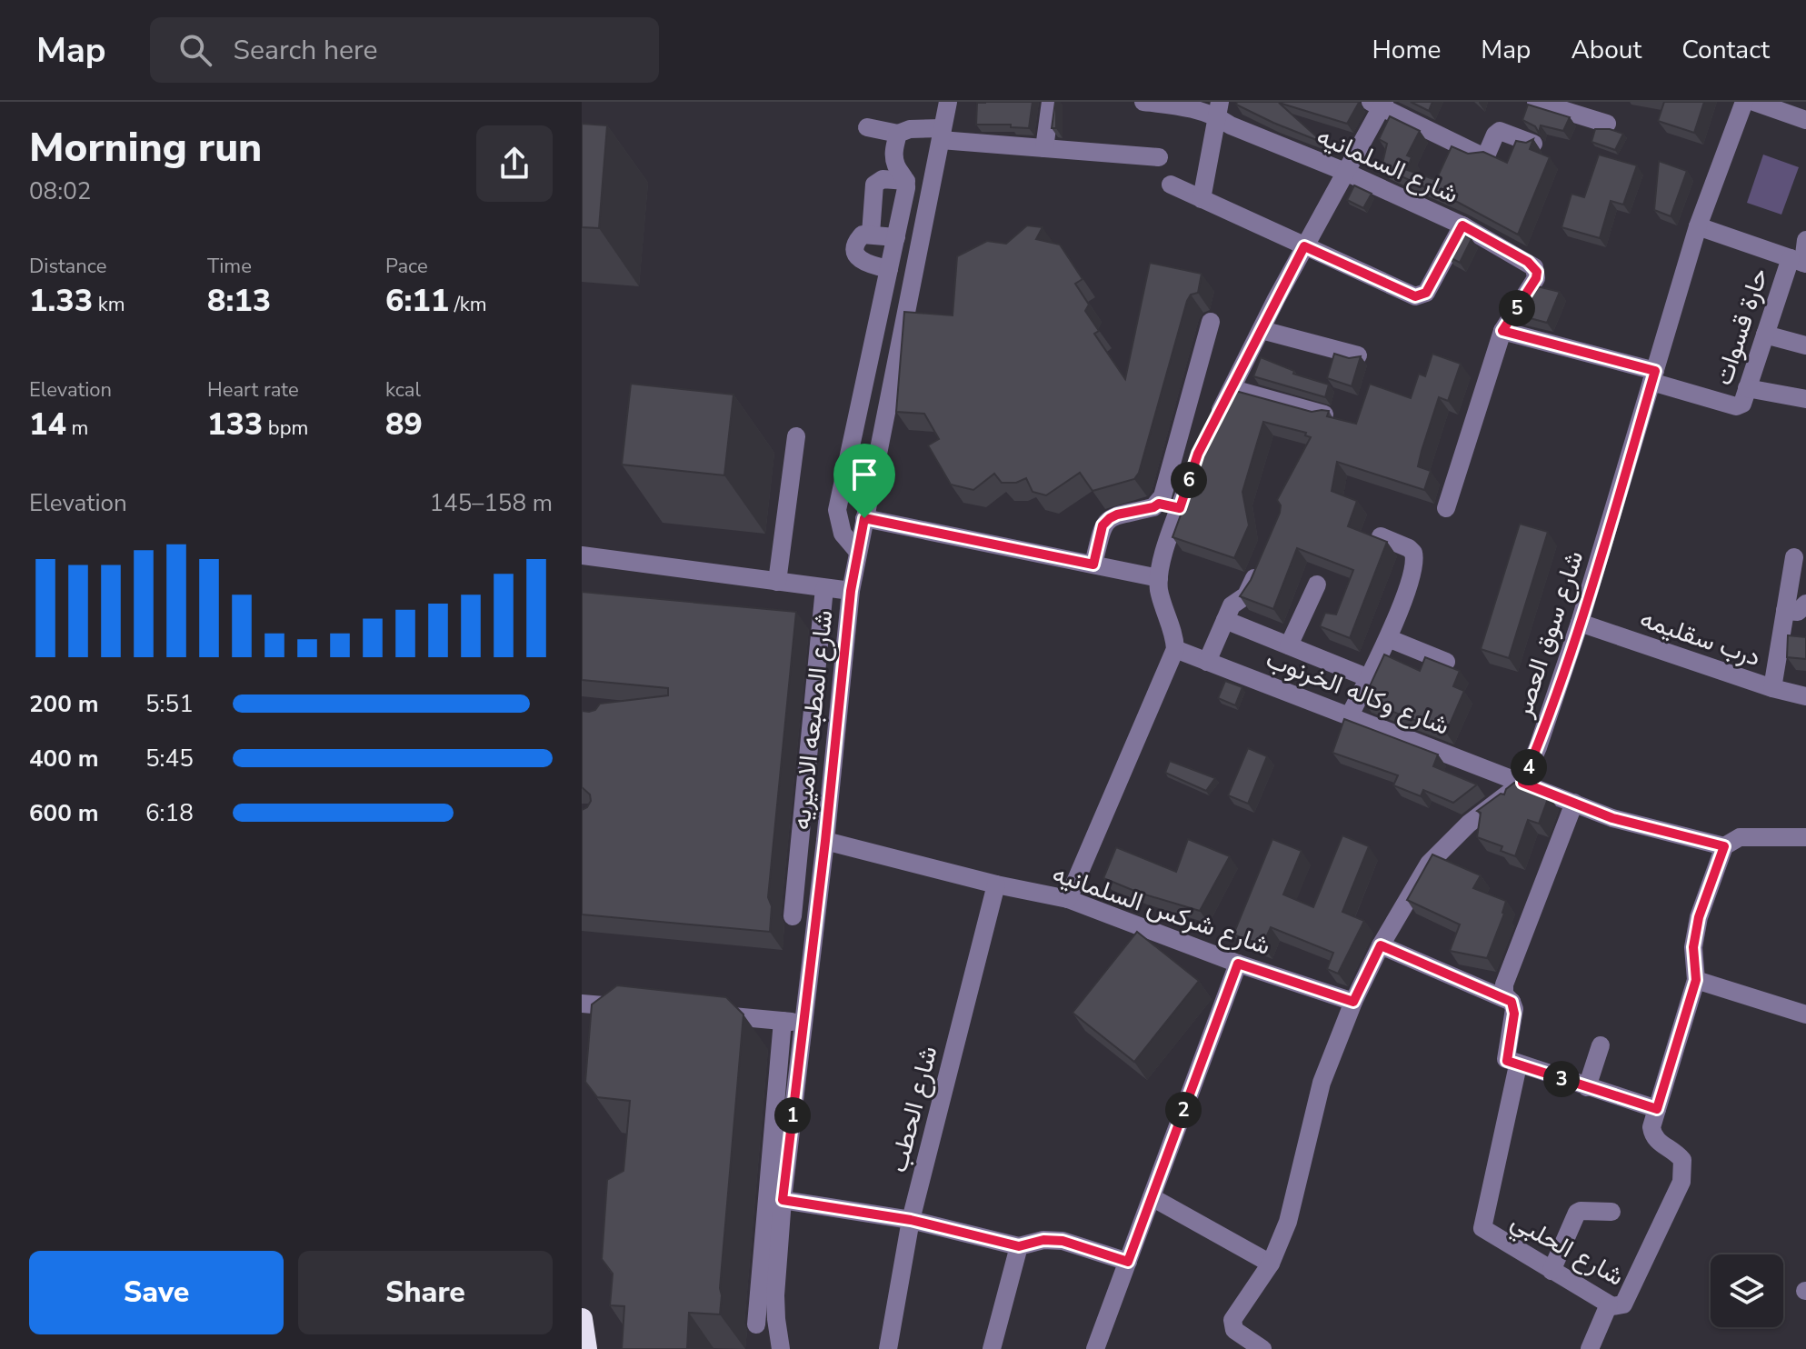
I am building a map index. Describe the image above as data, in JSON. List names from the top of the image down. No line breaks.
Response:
{"streets":{"street":["شارع السلمانيه","حارة قسوات","شارع سوق العصر","درب سقليمه","شارع وكاله الخرنوب","شارع المطبعه الاميريه","شارع شركس السلمانيه","شارع الحطب","شارع الحلبي"]},"crossings":[["حارة قسوات","شارع سوق العصر"],["شارع سوق العصر","درب سقليمه"],["شارع سوق العصر","شارع وكاله الخرنوب"],["شارع سوق العصر","شارع شركس السلمانيه"],["شارع وكاله الخرنوب","شارع الحلبي"],["شارع المطبعه الاميريه","شارع شركس السلمانيه"],["شارع شركس السلمانيه","شارع الحطب"]],"page":{"header":"Map","search":"Search here","nav":["Home","Map","About","Contact"],"heading":["Morning run","08:02"],"stats":[["Distance","1.33 km"],["Time","8:13"],["Pace","6:11 /km"],["Elevation","14 m"],["Heart rate","133 bpm"],["kcal","89"]],"pins":["5","6","4","3","2","1"],"chart":["Elevation","145–158 m"],"list":[{"name":"200 m","note":"5:51"},{"name":"400 m","note":"5:45"},{"name":"600 m","note":"6:18"}],"buttons":["Save","Share"]}}
